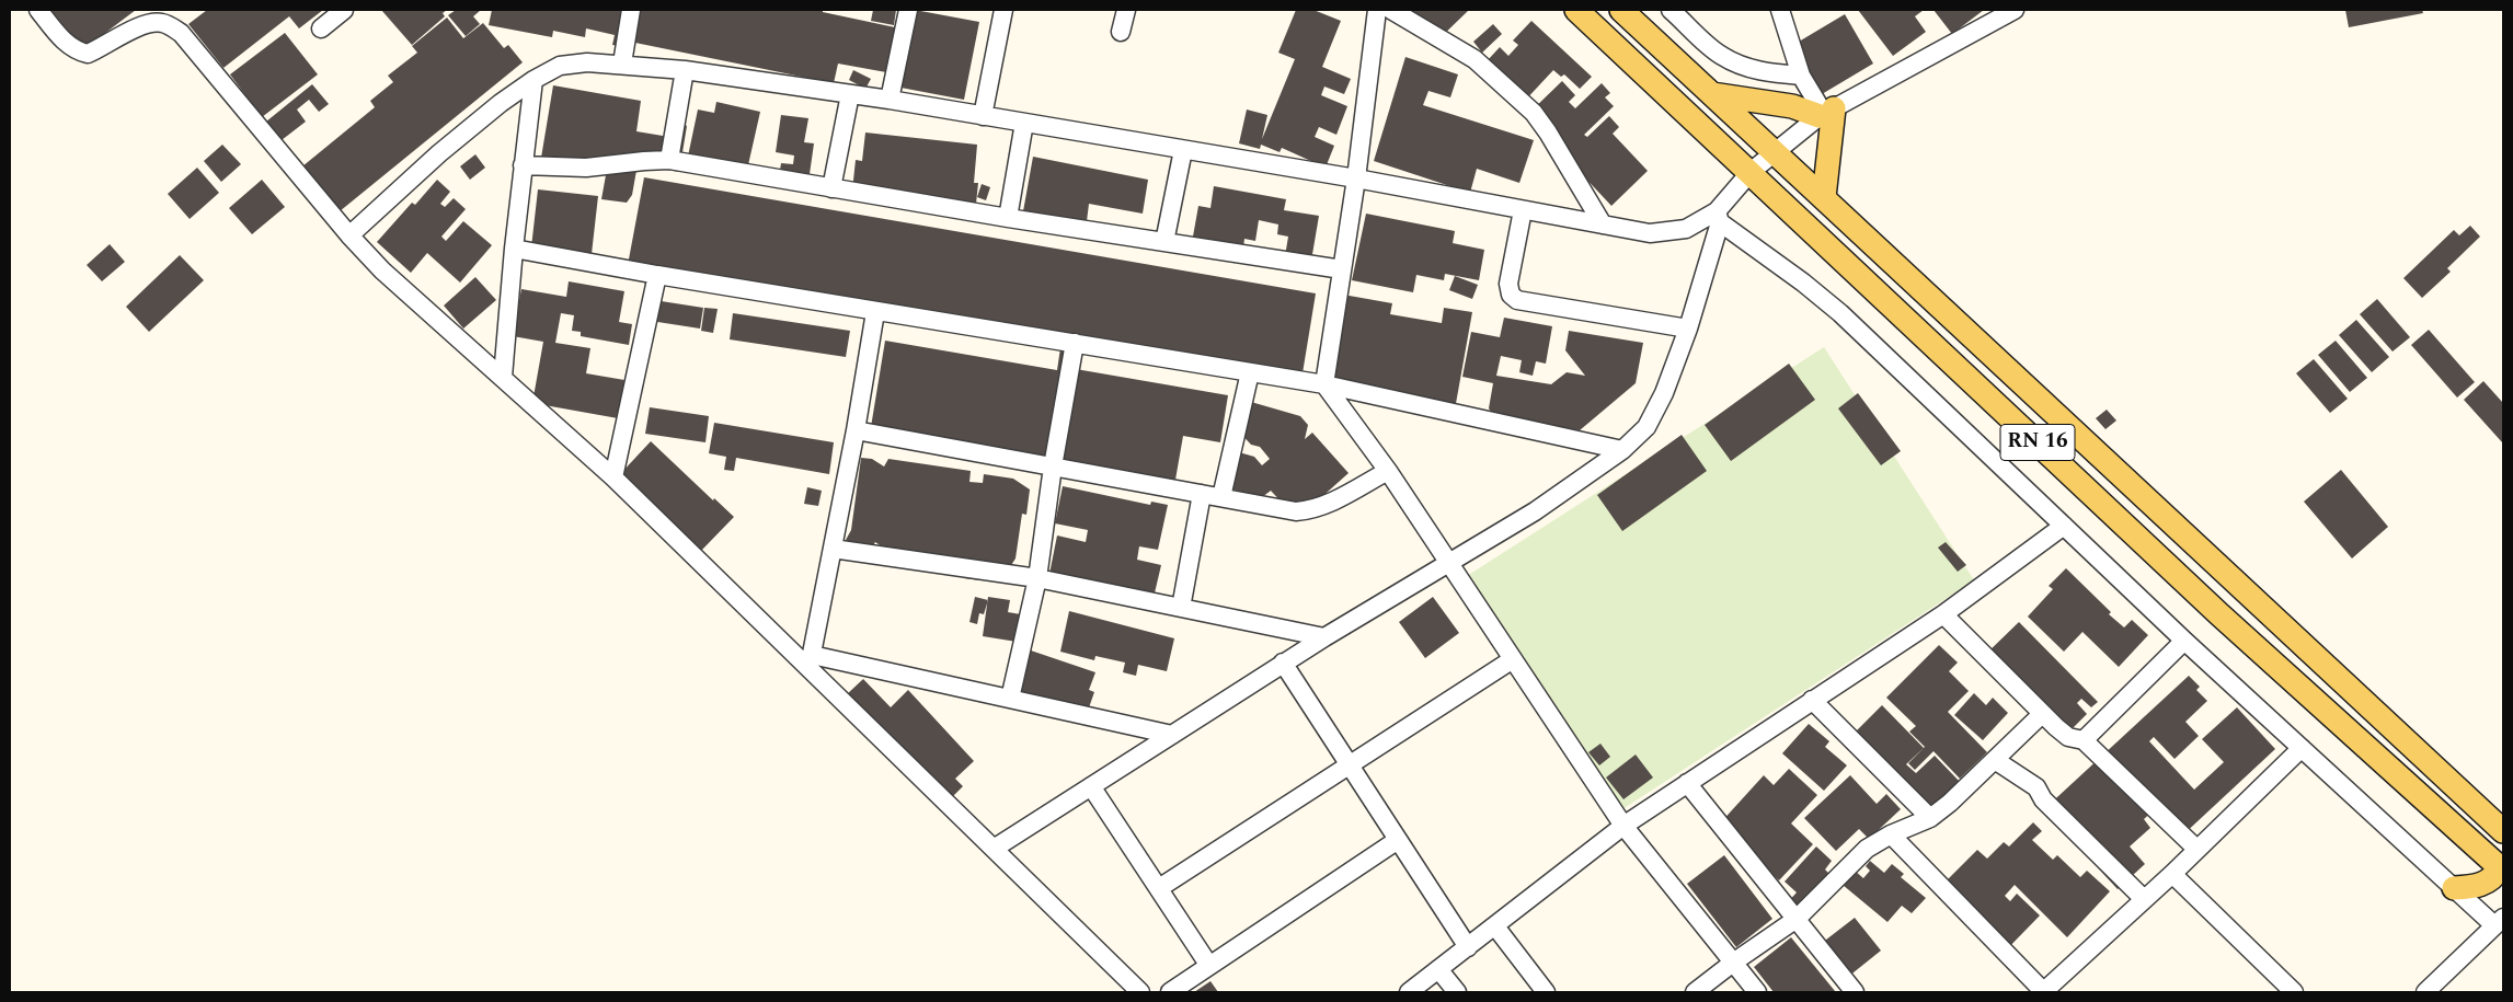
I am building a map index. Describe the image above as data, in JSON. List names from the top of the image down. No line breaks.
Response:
{"streets":{"main road":["RN 16"]}}
